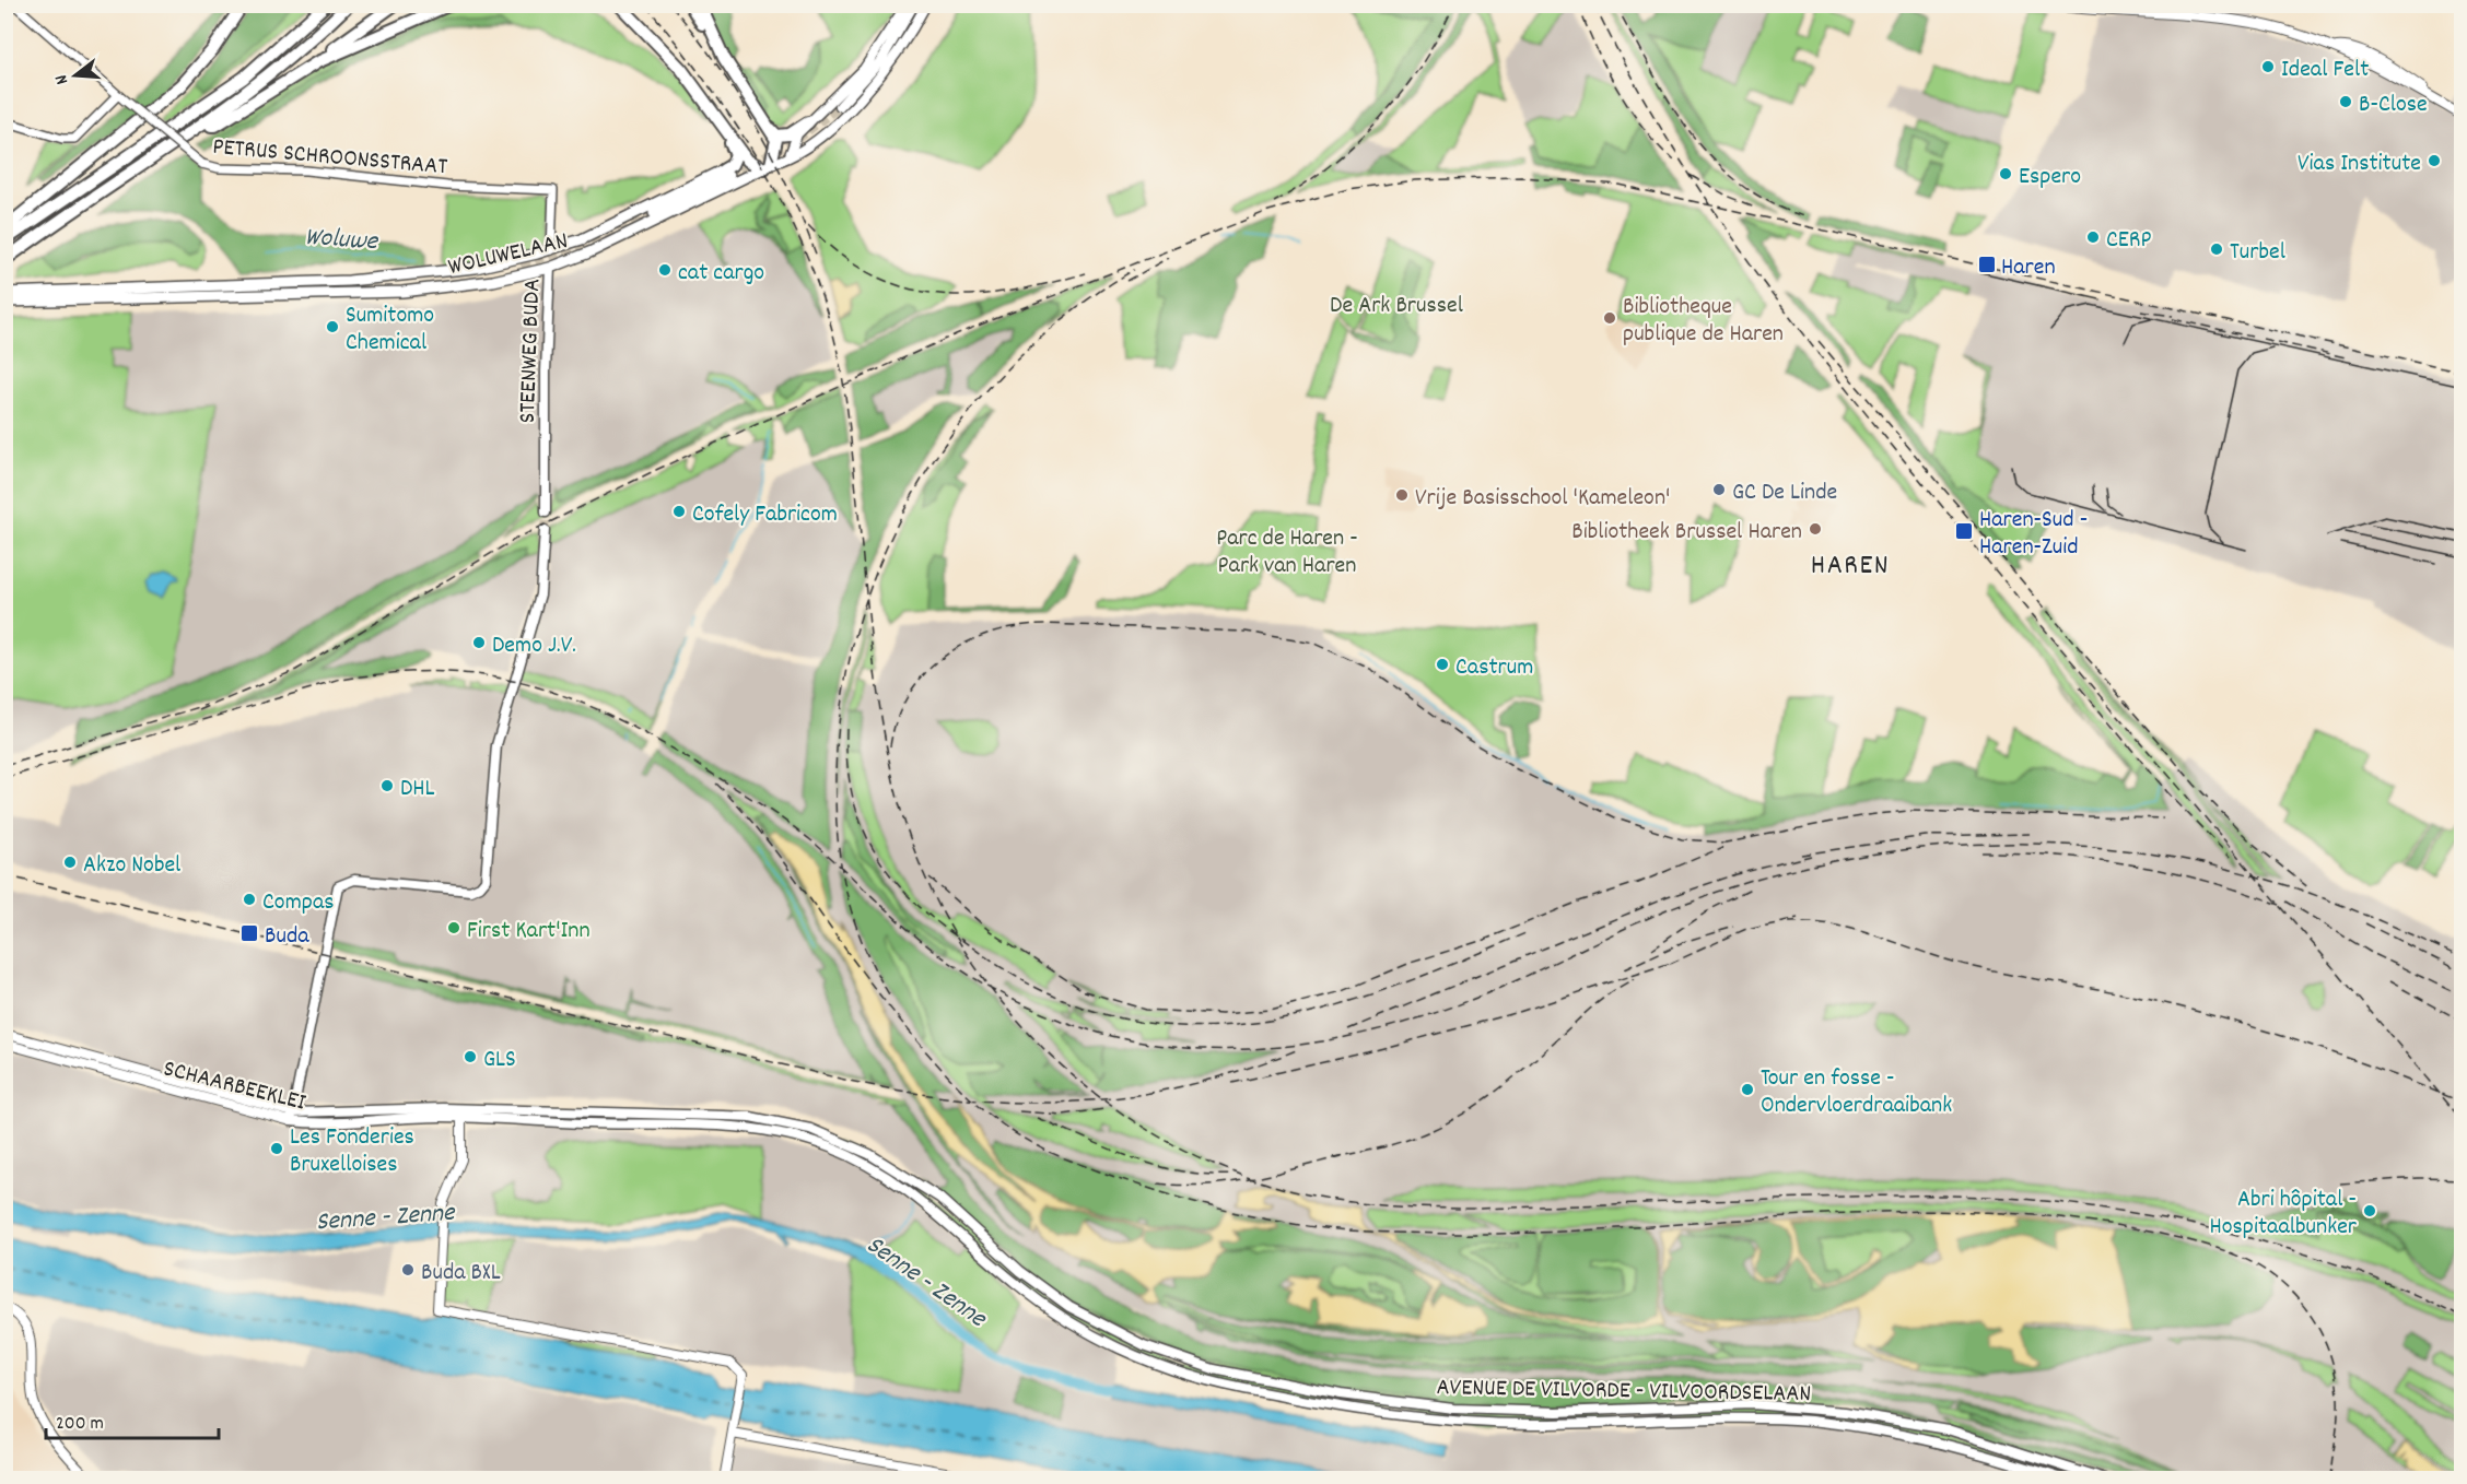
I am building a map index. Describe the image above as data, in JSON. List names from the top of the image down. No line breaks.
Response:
{"streets":{"highway":["WOLUWELAAN","STEENWEG BUDA"],"main road":["SCHAARBEEKLEI","AVENUE DE VILVORDE - VILVOORDSELAAN"],"street":["PETRUS SCHROONSSTRAAT"]},"crossings":[["PETRUS SCHROONSSTRAAT","STEENWEG BUDA"],["WOLUWELAAN","STEENWEG BUDA"],["SCHAARBEEKLEI","AVENUE DE VILVORDE - VILVOORDSELAAN"]],"districts":["HAREN"],"water":["Woluwe","Senne - Zenne"],"parks":["De Ark Brussel","Parc de Haren - Park van Haren"],"places":{"other":["Ideal Felt","B-Close","Vias Institute","Espero","CERP","Turbel","cat cargo","Bibliotheque publique de Haren","Sumitomo Chemical","GC De Linde","Vrije Basisschool 'Kameleon'","Cofely Fabricom","Bibliotheek Brussel Haren","Demo J.V.","Castrum","DHL","Akzo Nobel","Compas","First Kart'Inn","GLS","Tour en fosse - Ondervloerdraaibank","Les Fonderies Bruxelloises","Abri hôpital - Hospitaalbunker","Buda BXL"],"transit":["Haren","Haren-Sud - Haren-Zuid","Buda"]},"scale_bar":"200 m","north":"left"}
